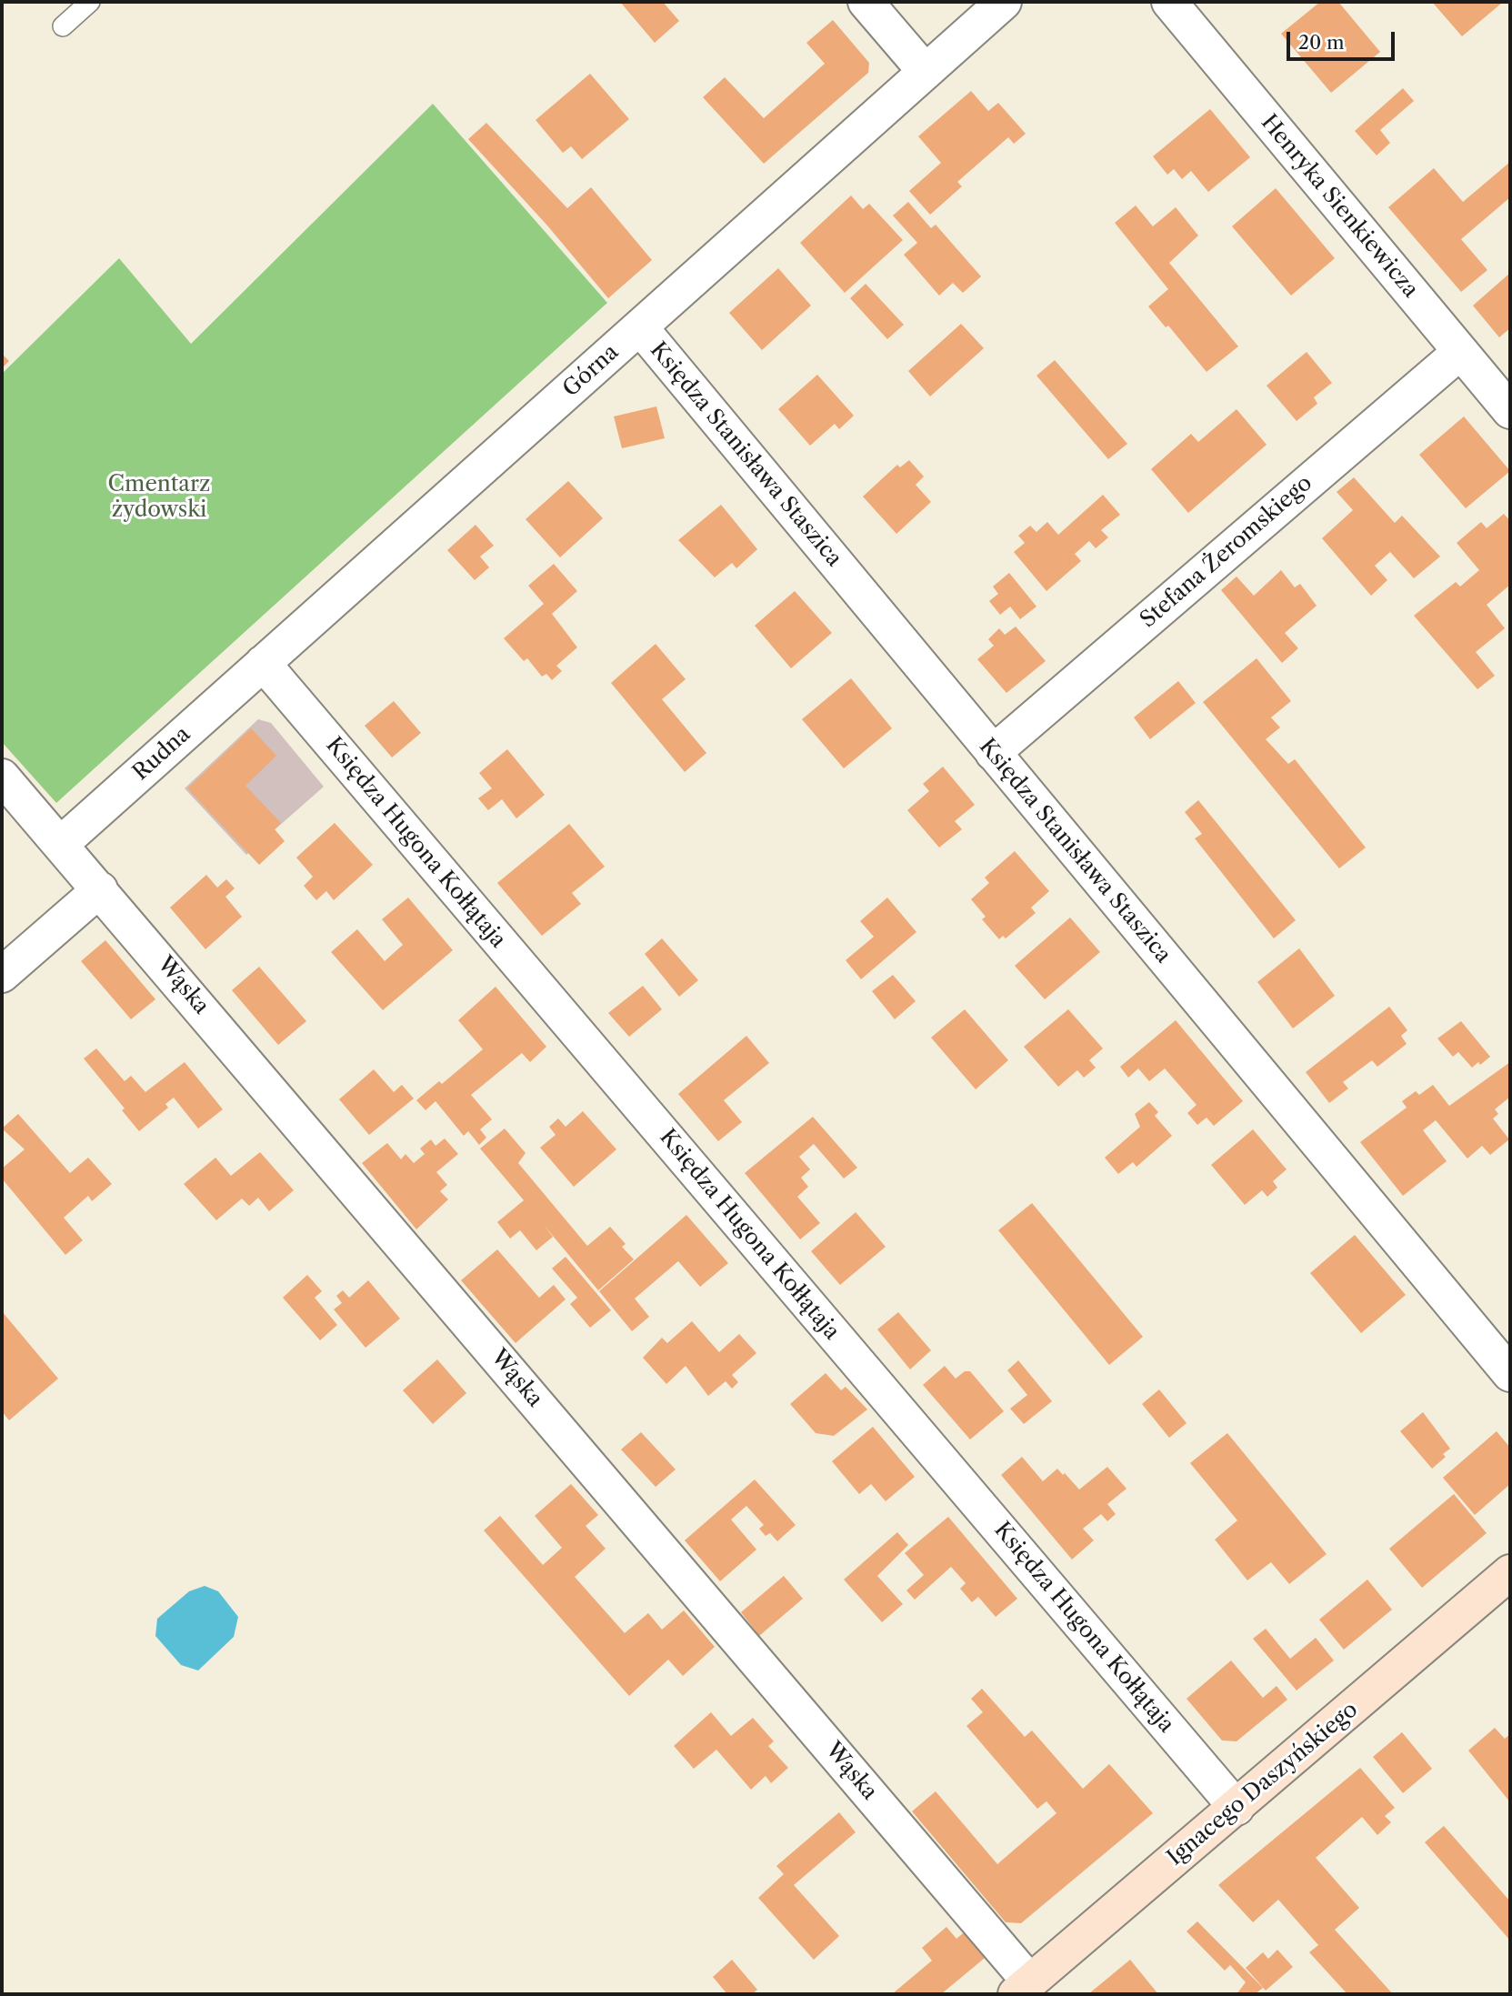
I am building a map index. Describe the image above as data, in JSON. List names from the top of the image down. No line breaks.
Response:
{"streets":{"street":["Henryka Sienkiewicza","Górna","Księdza Stanisława Staszica","Stefana Żeromskiego","Rudna","Księdza Hugona Kołłątaja","Wąska","Ignacego Daszyńskiego"]},"crossings":[["Henryka Sienkiewicza","Stefana Żeromskiego"],["Górna","Księdza Stanisława Staszica"],["Górna","Rudna"],["Górna","Księdza Hugona Kołłątaja"],["Księdza Stanisława Staszica","Stefana Żeromskiego"],["Rudna","Księdza Hugona Kołłątaja"],["Rudna","Wąska"],["Księdza Hugona Kołłątaja","Ignacego Daszyńskiego"],["Wąska","Ignacego Daszyńskiego"]],"parks":["Cmentarz żydowski"],"scale_bar":"20 m"}
